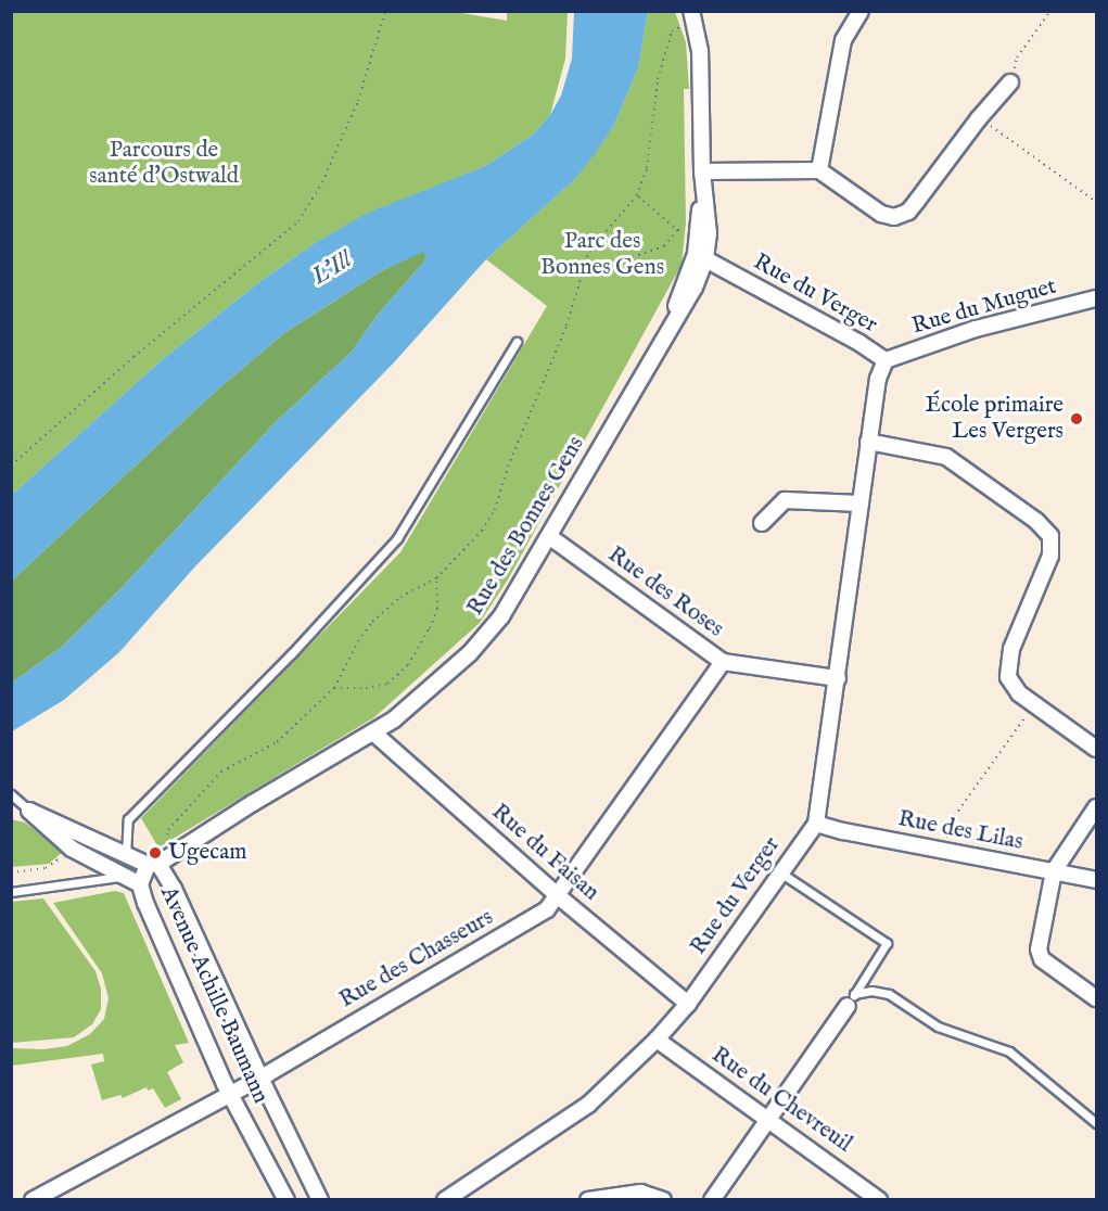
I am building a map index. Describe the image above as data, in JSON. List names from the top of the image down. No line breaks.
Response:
{"streets":{"street":["Rue du Verger","Rue du Muguet","Rue des Bonnes Gens","Rue des Roses","Rue des Lilas","Rue du Faisan","Rue des Chasseurs","Avenue Achille Baumann","Rue du Chevreuil"]},"crossings":[["Rue du Verger","Rue du Muguet"],["Rue du Verger","Rue des Bonnes Gens"],["Rue du Verger","Rue des Roses"],["Rue du Verger","Rue des Lilas"],["Rue du Verger","Rue du Faisan"],["Rue du Verger","Rue du Chevreuil"],["Rue des Bonnes Gens","Rue des Roses"],["Rue des Bonnes Gens","Rue du Faisan"],["Rue des Bonnes Gens","Avenue Achille Baumann"],["Rue des Roses","Rue des Chasseurs"],["Rue du Faisan","Rue des Chasseurs"],["Rue des Chasseurs","Avenue Achille Baumann"]],"water":["L'Ill"],"parks":["Parcours de santé d'Ostwald","Parc des Bonnes Gens"],"places":["École primaire Les Vergers","Ugecam"]}
